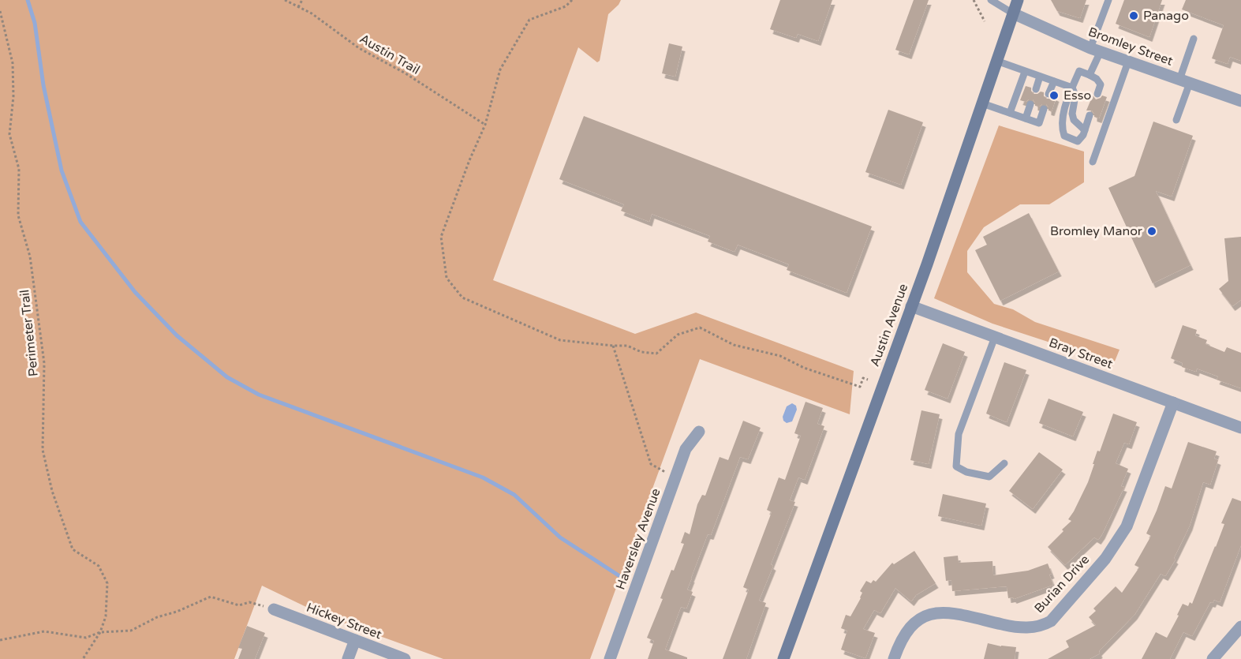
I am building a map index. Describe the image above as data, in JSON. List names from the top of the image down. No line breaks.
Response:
{"streets":{"main road":["Austin Avenue"],"street":["Bromley Street","Bray Street","Haversley Avenue","Burian Drive","Hickey Street"],"path":["Austin Trail","Perimeter Trail"]},"crossings":[["Bromley Street","Austin Avenue"],["Austin Avenue","Bray Street"],["Bray Street","Burian Drive"]],"places":["Panago","Esso","Bromley Manor"]}
